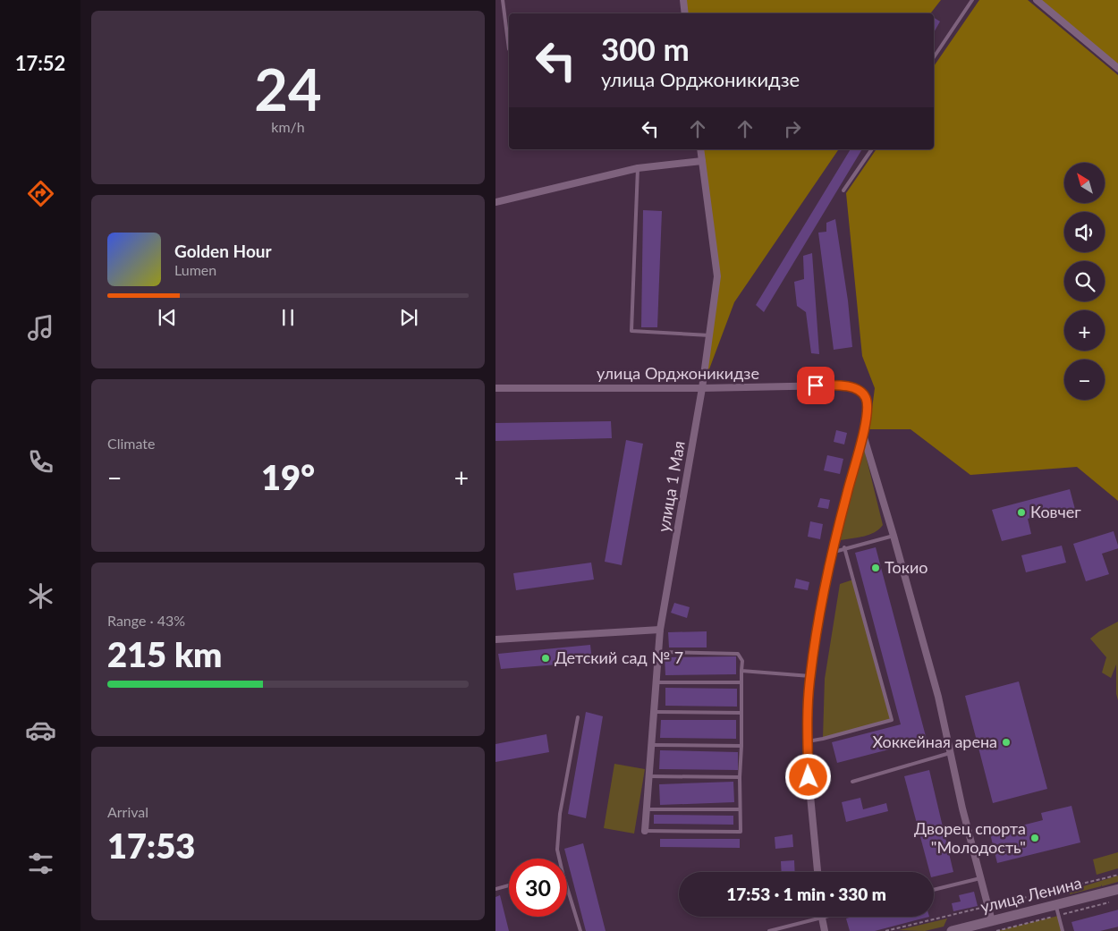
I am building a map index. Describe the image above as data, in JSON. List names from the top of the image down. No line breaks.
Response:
{"streets":{"main road":["улица Ленина"],"street":["улица Орджоникидзе","улица 1 Мая"]},"crossings":[["улица Орджоникидзе","улица 1 Мая"]],"places":["Ковчег","Токио","Детский сад № 7","Хоккейная арена","Дворец спорта \"Молодость\""],"north":"top left","page":{"tabs":"17:52","tile":[["24","km/h"],"Climate",["Range · 43%","215 km"],["Arrival","17:53"]],"turn":["300 m","улица Орджоникидзе"],"map_buttons":["+","−"],"song":["Golden Hour","Lumen"],"heat":["−","19°","+"],"limit":"30","trip":"17:53 · 1 min · 330 m"}}
